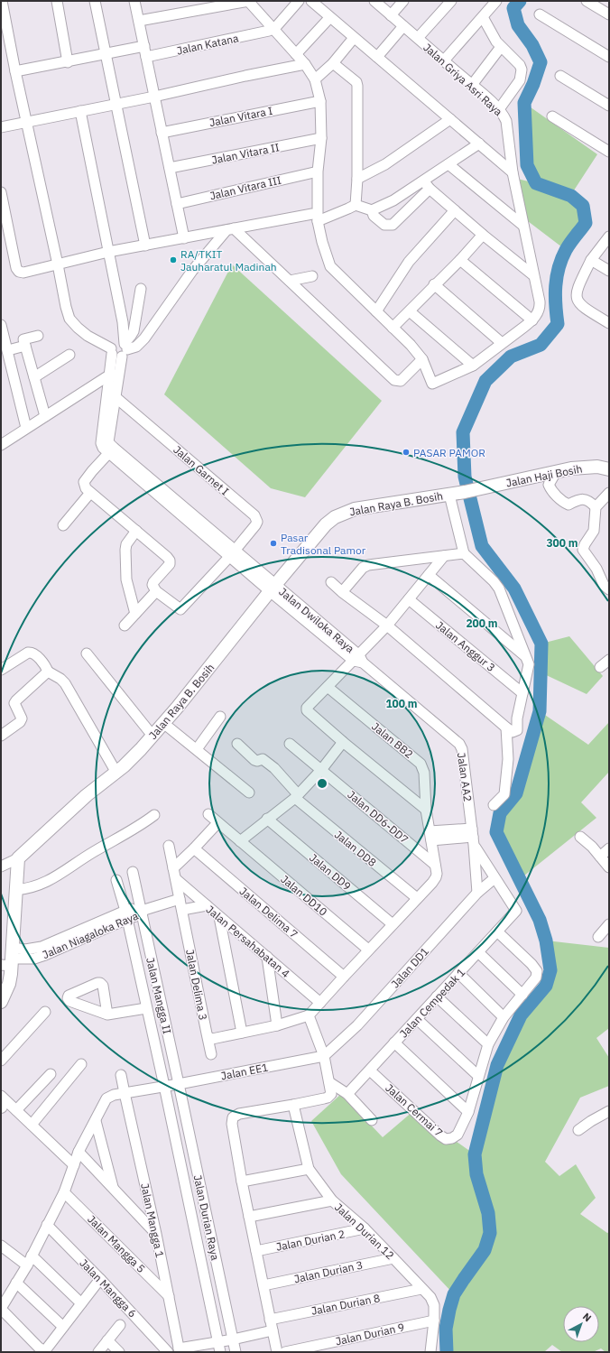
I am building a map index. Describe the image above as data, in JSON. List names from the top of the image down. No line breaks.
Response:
{"streets":{"main road":["Jalan Haji Bosih","Jalan Raya B. Bosih"],"street":["Jalan Katana","Jalan Griya Asri Raya","Jalan Vitara I","Jalan Vitara II","Jalan Vitara III","Jalan Garnet I","Jalan Dwiloka Raya","Jalan Anggur 3","Jalan BB2","Jalan AA2","Jalan DD6-DD7","Jalan DD8","Jalan DD9","Jalan DD10","Jalan Delima 7","Jalan Niagaloka Raya","Jalan Persahabatan 4","Jalan DD1","Jalan Delima 3","Jalan Mangga II","Jalan Cempedak 1","Jalan EE1","Jalan Cermai 7","Jalan Durian Raya","Jalan Mangga 1","Jalan Durian 12","Jalan Durian 2","Jalan Mangga 5","Jalan Durian 3","Jalan Mangga 6","Jalan Durian 8","Jalan Durian 9"]},"crossings":[["Jalan Garnet I","Jalan Dwiloka Raya"],["Jalan Haji Bosih","Jalan Raya B. Bosih"],["Jalan Raya B. Bosih","Jalan Dwiloka Raya"],["Jalan Dwiloka Raya","Jalan AA2"],["Jalan BB2","Jalan DD6-DD7"],["Jalan BB2","Jalan DD8"],["Jalan BB2","Jalan DD9"],["Jalan BB2","Jalan DD10"],["Jalan BB2","Jalan Delima 7"],["Jalan BB2","Jalan Persahabatan 4"],["Jalan AA2","Jalan DD1"],["Jalan Niagaloka Raya","Jalan Delima 3"],["Jalan Niagaloka Raya","Jalan Mangga II"],["Jalan Persahabatan 4","Jalan Delima 3"],["Jalan DD1","Jalan Cempedak 1"],["Jalan DD1","Jalan EE1"],["Jalan Mangga II","Jalan EE1"],["Jalan Mangga II","Jalan Durian Raya"],["Jalan Cempedak 1","Jalan Cermai 7"],["Jalan EE1","Jalan Durian Raya"],["Jalan EE1","Jalan Mangga 1"],["Jalan EE1","Jalan Mangga 5"],["Jalan EE1","Jalan Mangga 6"],["Jalan Mangga 1","Jalan Mangga 5"],["Jalan Durian 12","Jalan Durian 2"],["Jalan Durian 12","Jalan Durian 3"],["Jalan Durian 12","Jalan Durian 8"],["Jalan Durian 12","Jalan Durian 9"]],"places":["RA/TKIT Jauharatul Madinah","PASAR PAMOR","Pasar Tradisonal Pamor"],"north":"top right","rings":["300 m","200 m","100 m"]}
